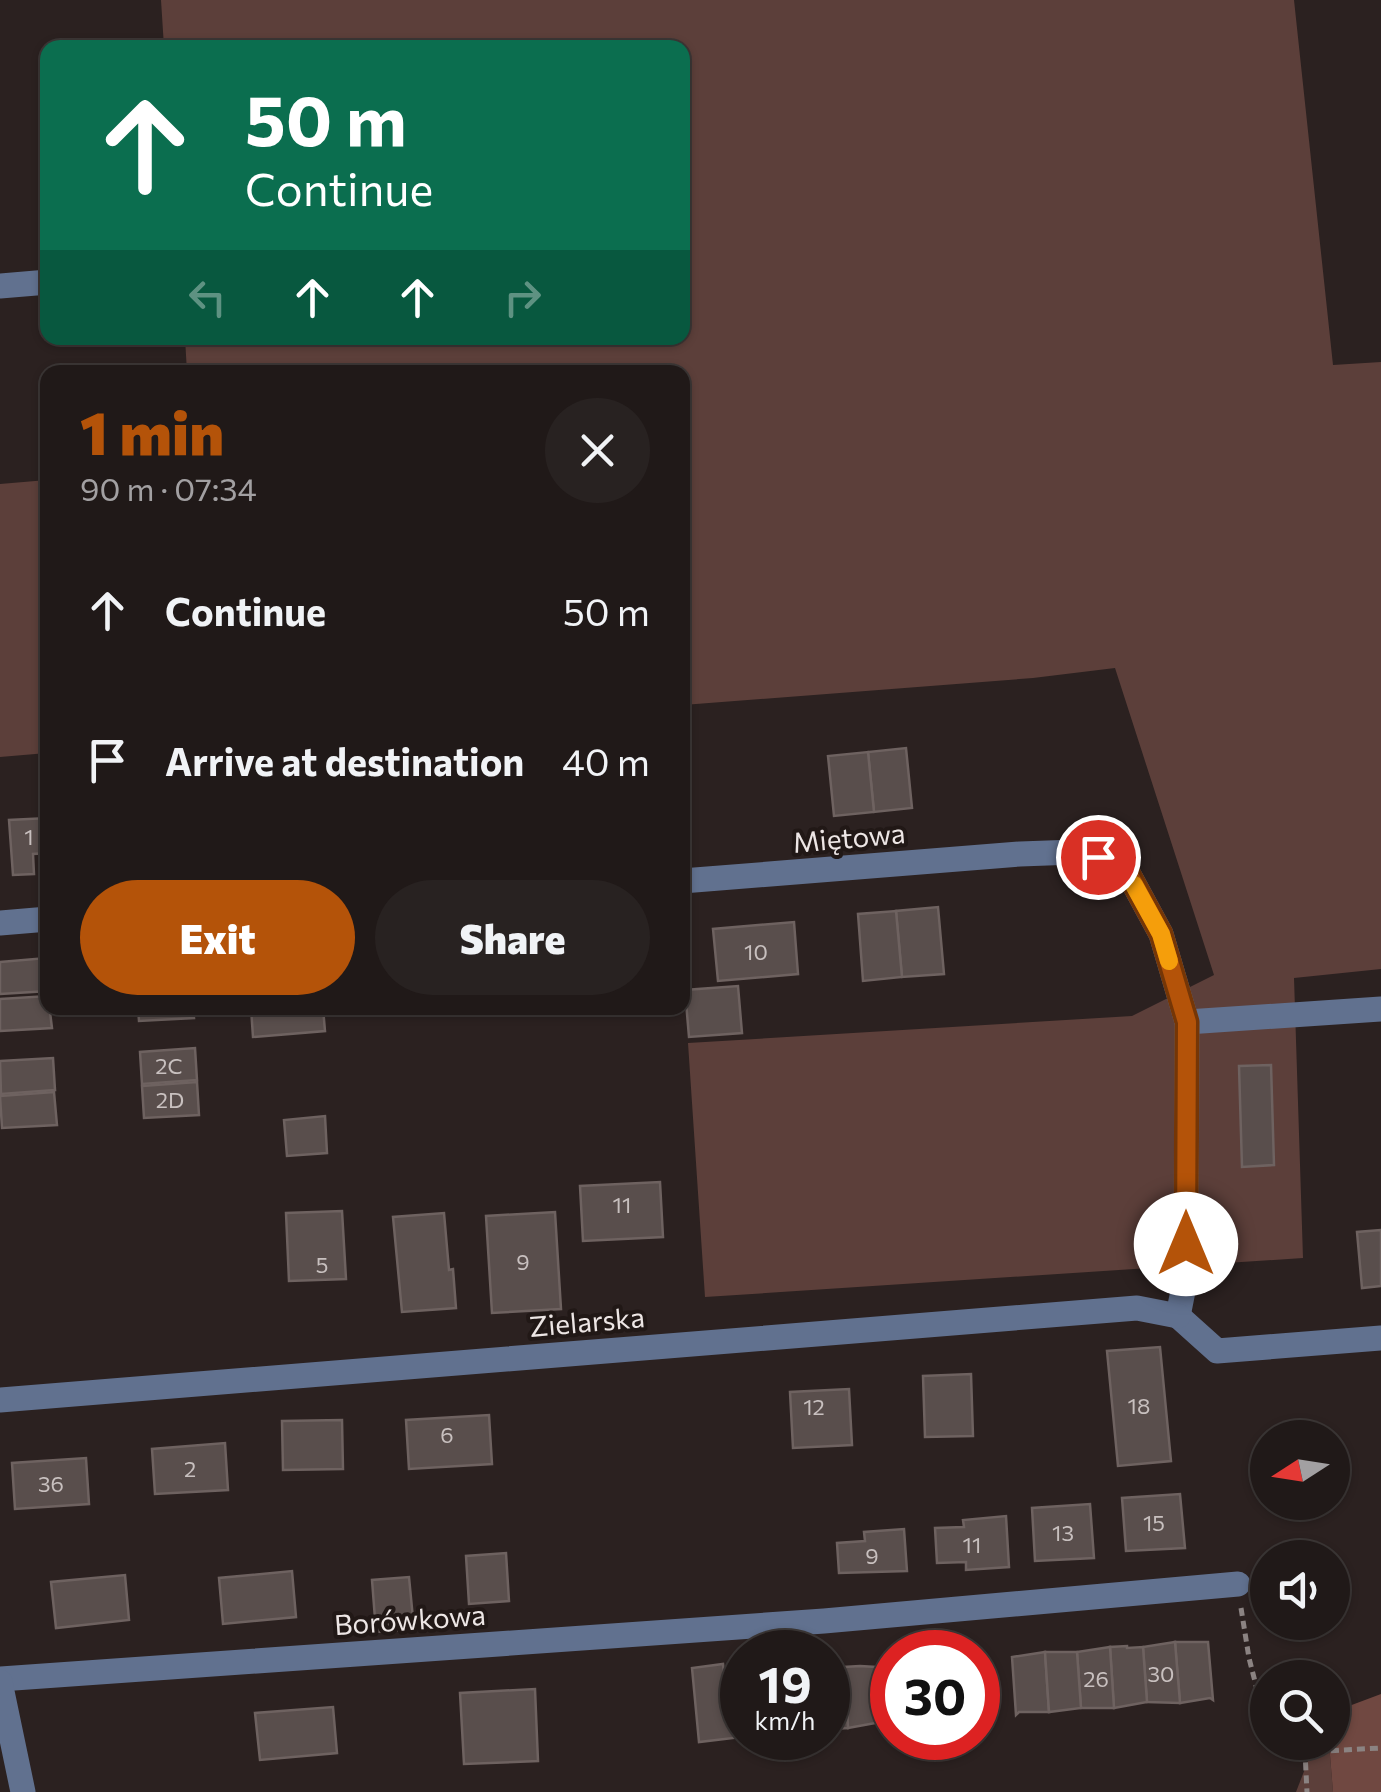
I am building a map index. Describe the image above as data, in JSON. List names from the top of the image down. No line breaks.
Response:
{"streets":{"street":["Miętowa","Zielarska","Borówkowa"]},"house_numbers":["1","10","2C","2D","11","9","5","18","12","6","2","36","15","13","11","9","30","26"],"north":"left","page":{"turn":["50 m","Continue"],"heading":["1 min","90 m · 07:34"],"list":[{"name":"Continue","value":"50 m"},{"name":"Arrive at destination","value":"40 m"}],"buttons":["Exit","Share"],"speed":"19 km/h","limit":"30"}}
